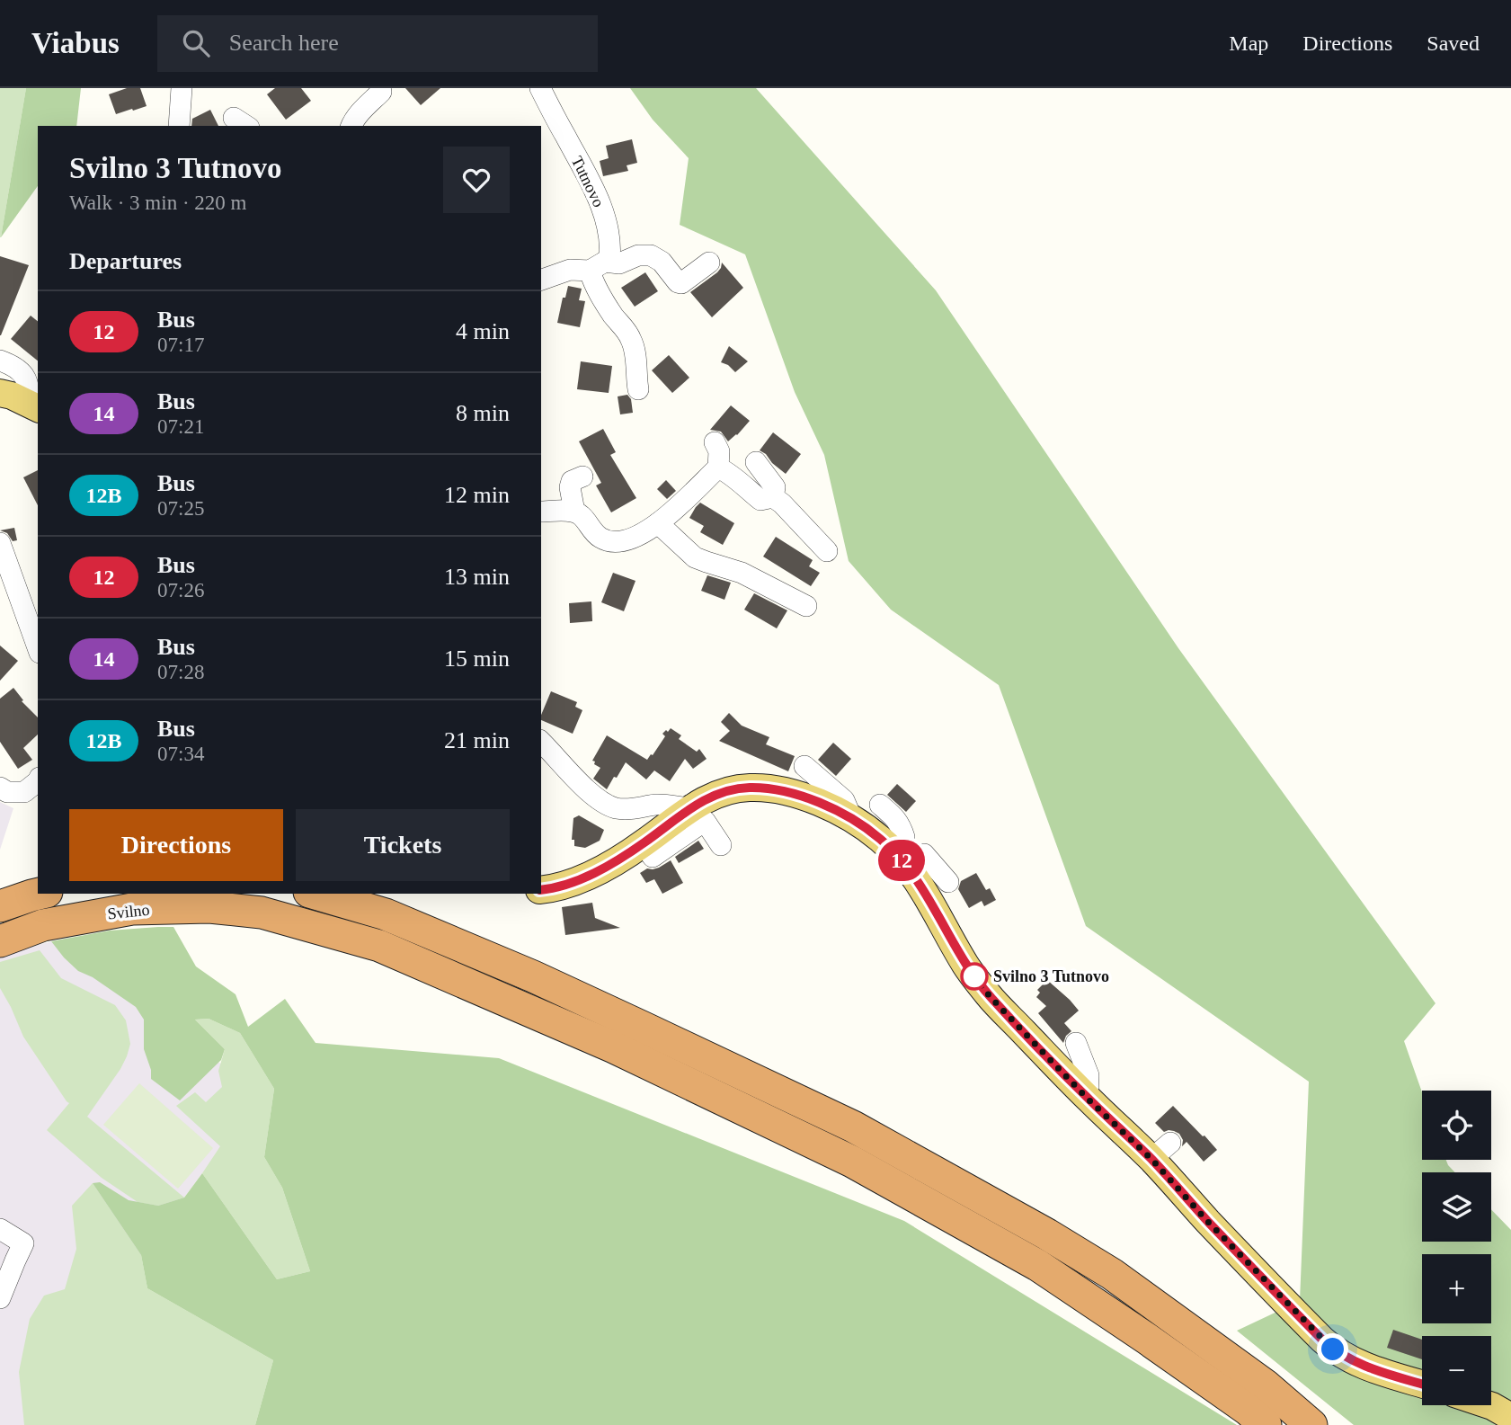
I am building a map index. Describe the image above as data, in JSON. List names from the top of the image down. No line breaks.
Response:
{"streets":{"highway":["Svilno"],"street":["Tutnovo"]},"places":["Svilno 3 Tutnovo"],"lines":["bus line 12"],"page":{"header":"Viabus","search":"Search here","nav":["Map","Directions","Saved"],"on_map":"12","heading":[["Svilno 3 Tutnovo","Walk · 3 min · 220 m"],"Departures"],"list":[{"mark":"12","name":"Bus","note":"07:17","value":"4 min"},{"mark":"14","name":"Bus","note":"07:21","value":"8 min"},{"mark":"12B","name":"Bus","note":"07:25","value":"12 min"},{"mark":"12","name":"Bus","note":"07:26","value":"13 min"},{"mark":"14","name":"Bus","note":"07:28","value":"15 min"},{"mark":"12B","name":"Bus","note":"07:34","value":"21 min"}],"buttons":["Directions","Tickets"],"map_buttons":["+","−"]}}
